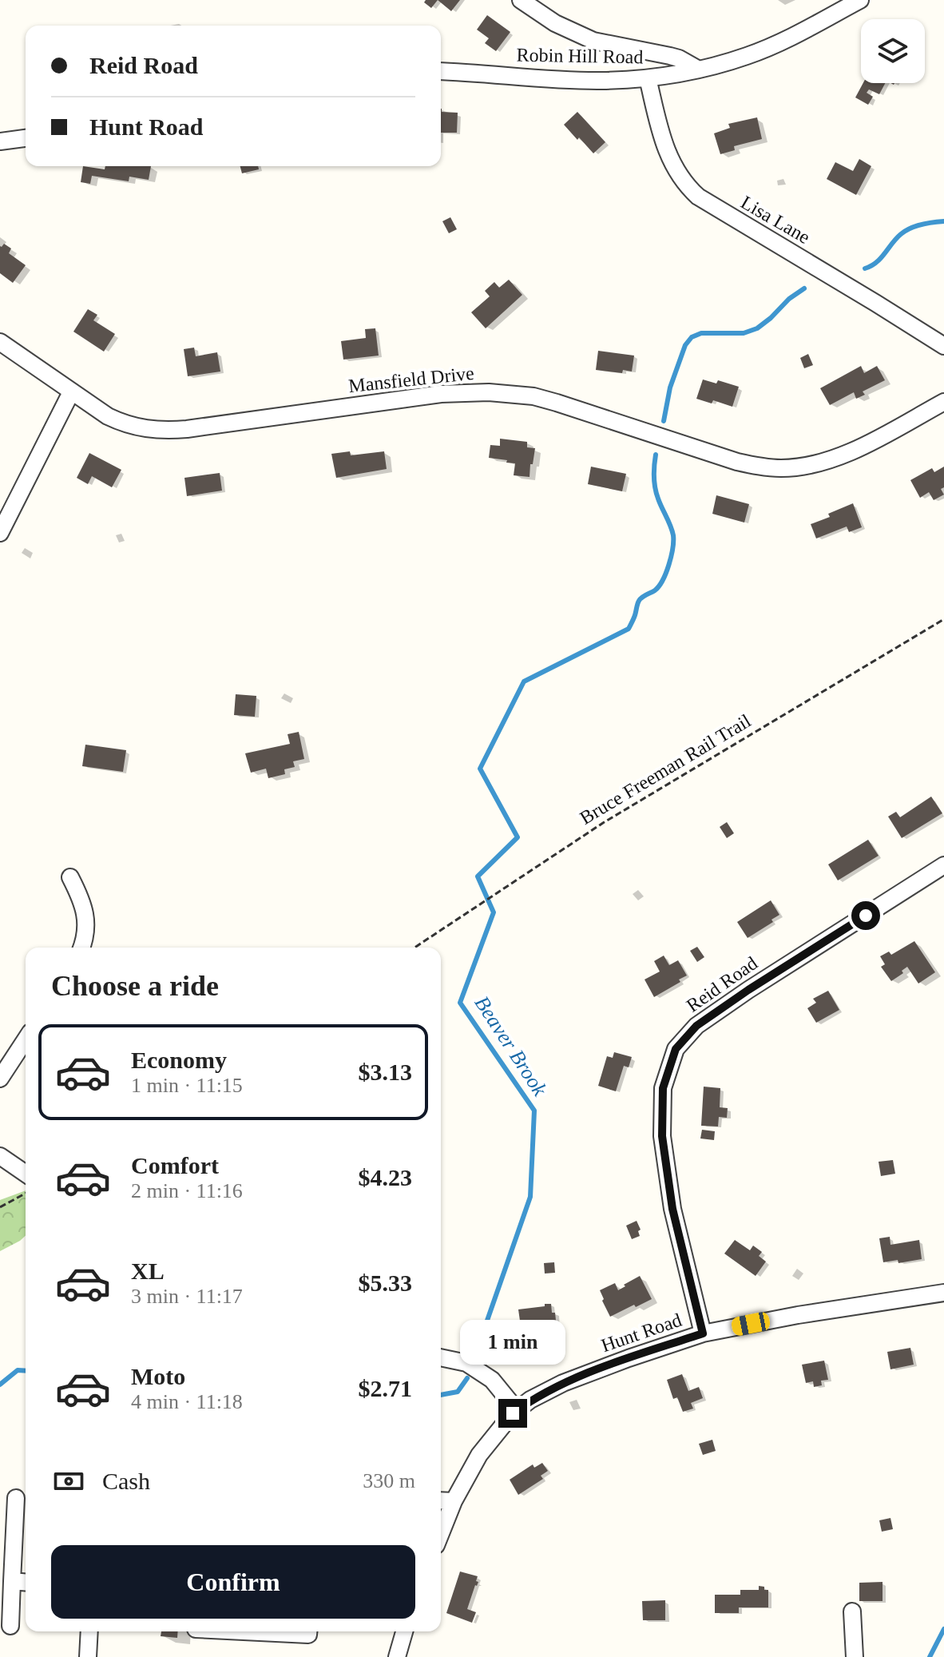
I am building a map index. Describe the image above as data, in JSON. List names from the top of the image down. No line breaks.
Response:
{"streets":{"street":["Robin Hill Road","Lisa Lane","Mansfield Drive","Reid Road","Hunt Road"],"path":["Bruce Freeman Rail Trail"]},"crossings":[["Robin Hill Road","Lisa Lane"],["Reid Road","Hunt Road"]],"water":["Beaver Brook"],"page":{"banner":["Reid Road","Hunt Road"],"heading":"Choose a ride","list":[{"name":"Economy","note":"1 min · 11:15","value":"$3.13"},{"name":"Comfort","note":"2 min · 11:16","value":"$4.23"},{"name":"XL","note":"3 min · 11:17","value":"$5.33"},{"name":"Moto","note":"4 min · 11:18","value":"$2.71"}],"bubble":"1 min","pay":["Cash","330 m"],"buttons":"Confirm"}}
